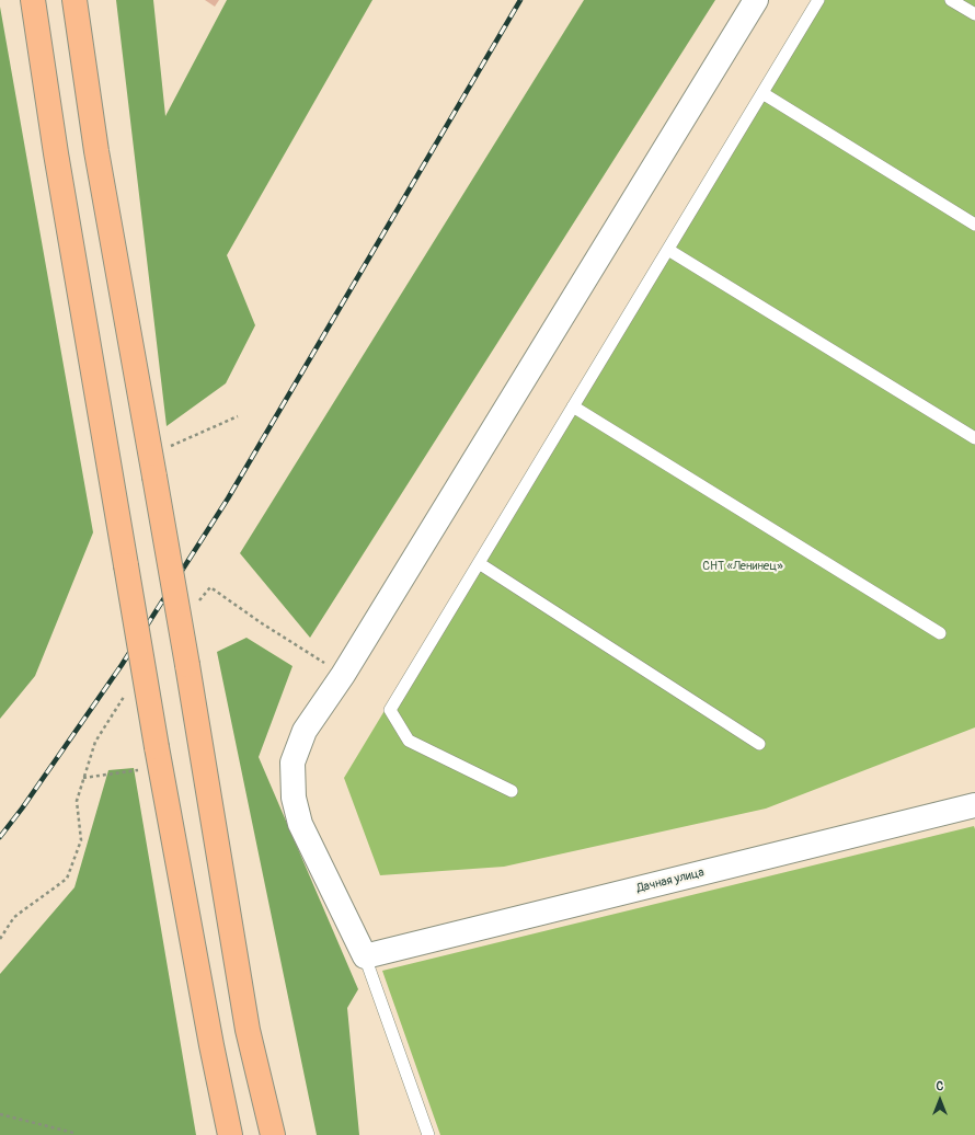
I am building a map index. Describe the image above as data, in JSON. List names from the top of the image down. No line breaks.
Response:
{"streets":{"street":["Дачная улица"]},"parks":["СНТ «Ленинец»"],"north":"top"}
